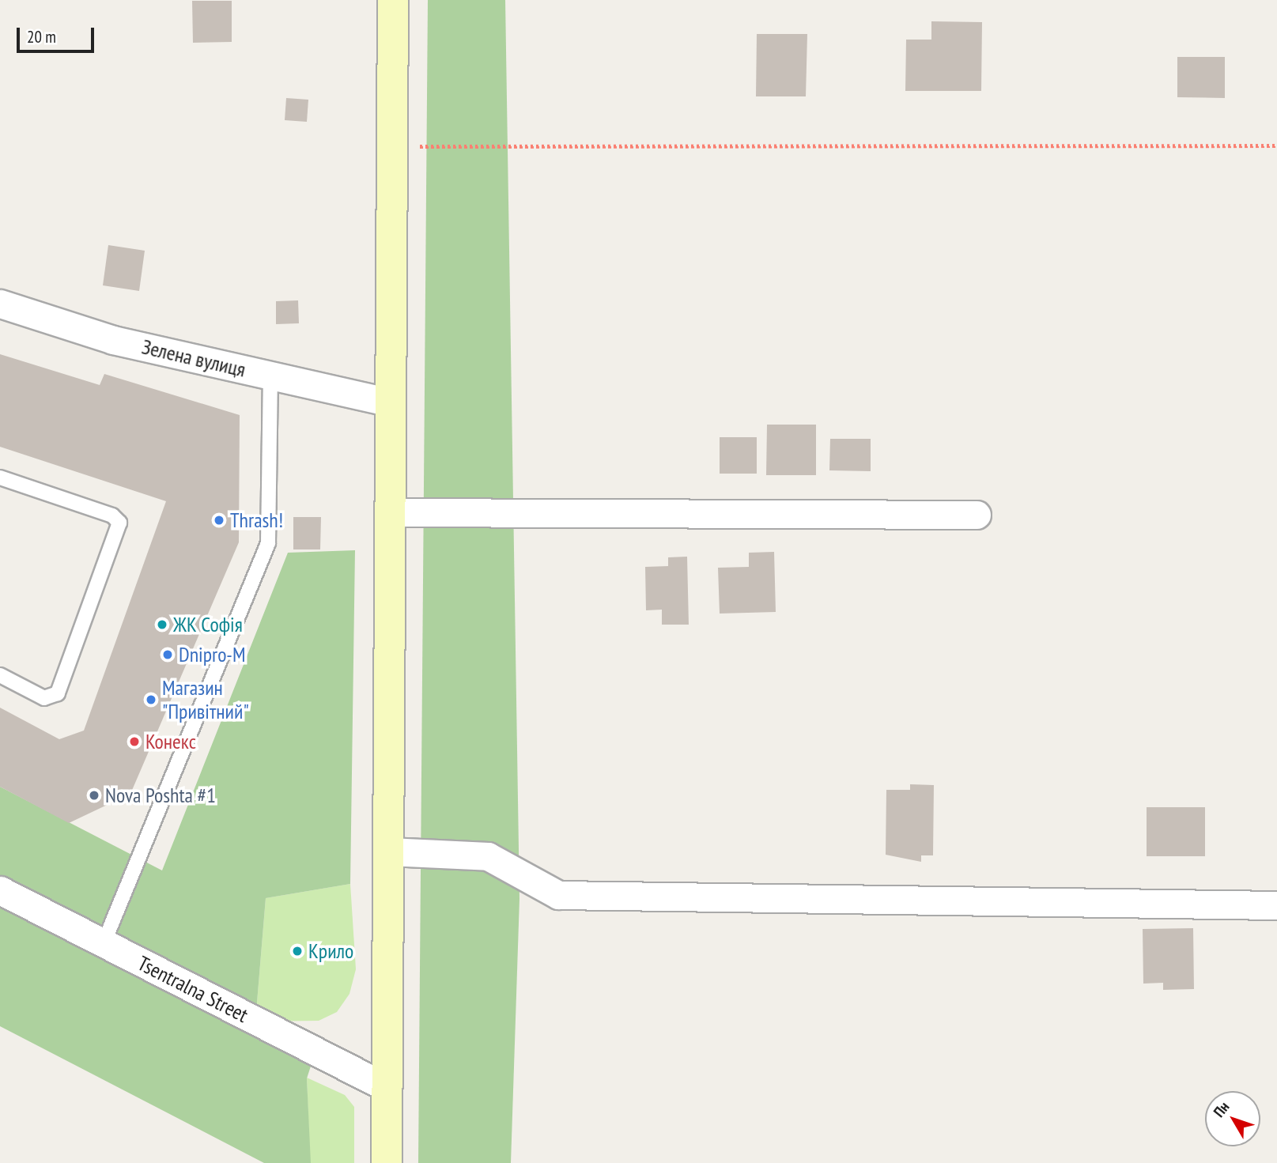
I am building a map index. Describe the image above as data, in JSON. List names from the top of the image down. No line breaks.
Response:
{"streets":{"street":["Зелена вулиця","Tsentralna Street"]},"places":["Thrash!","ЖК Софія","Dnipro-M","Магазин \"Привітний\"","Конекс","Nova Poshta #1","Крило"],"scale_bar":"20 m","north":"top left"}
